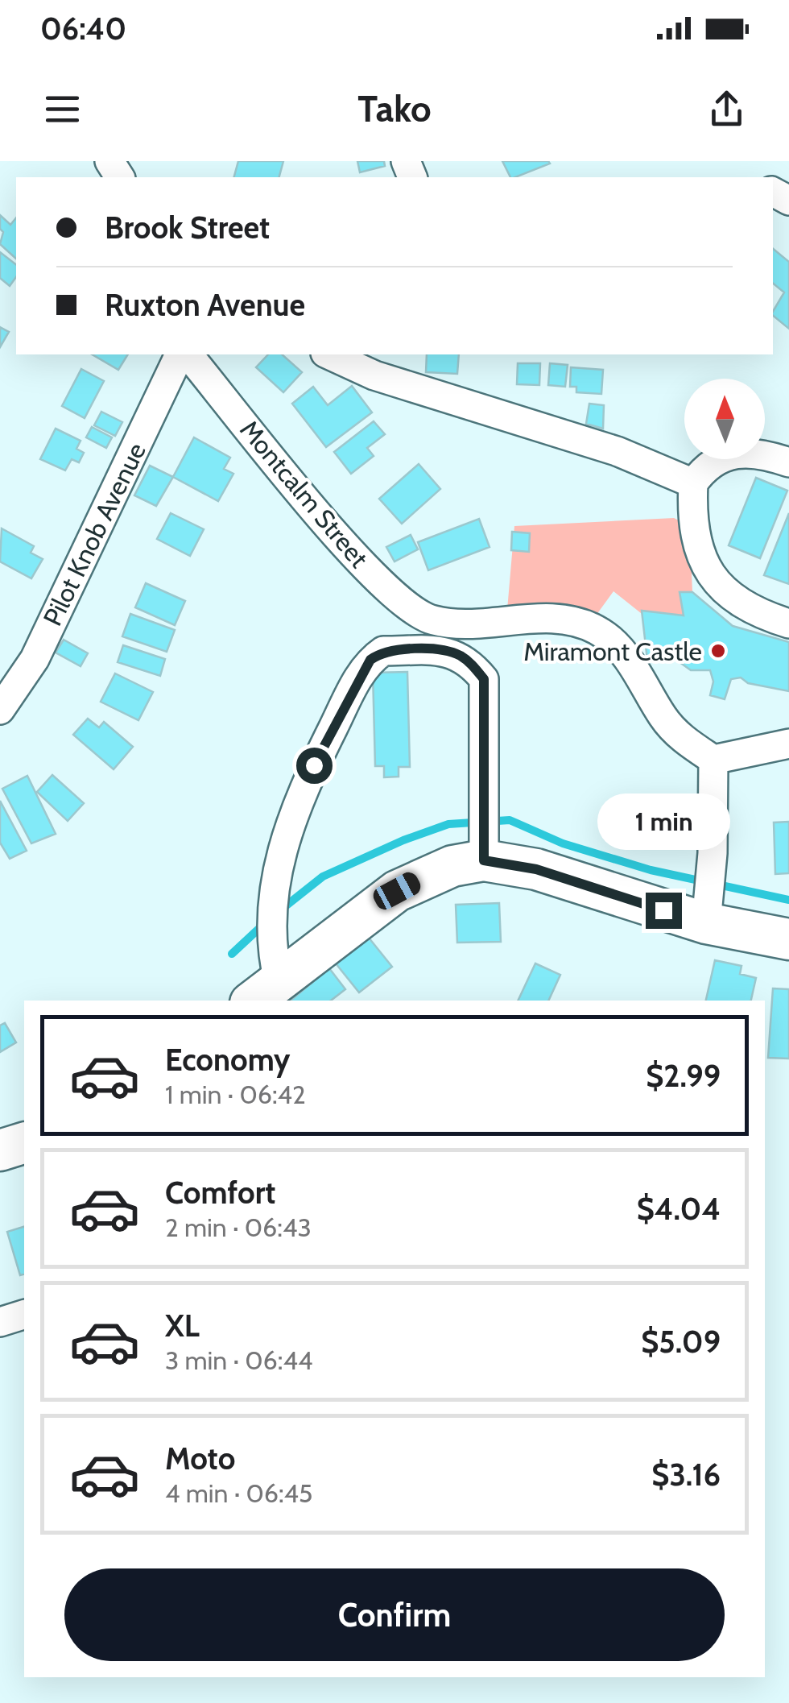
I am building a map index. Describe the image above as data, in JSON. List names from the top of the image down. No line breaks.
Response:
{"streets":{"street":["Montcalm Street","Pilot Knob Avenue"]},"places":["Miramont Castle"],"north":"top","page":{"status":"06:40","header":"Tako","banner":["Brook Street","Ruxton Avenue"],"bubble":"1 min","list":[{"name":"Economy","note":"1 min · 06:42","value":"$2.99"},{"name":"Comfort","note":"2 min · 06:43","value":"$4.04"},{"name":"XL","note":"3 min · 06:44","value":"$5.09"},{"name":"Moto","note":"4 min · 06:45","value":"$3.16"}],"buttons":"Confirm"}}
